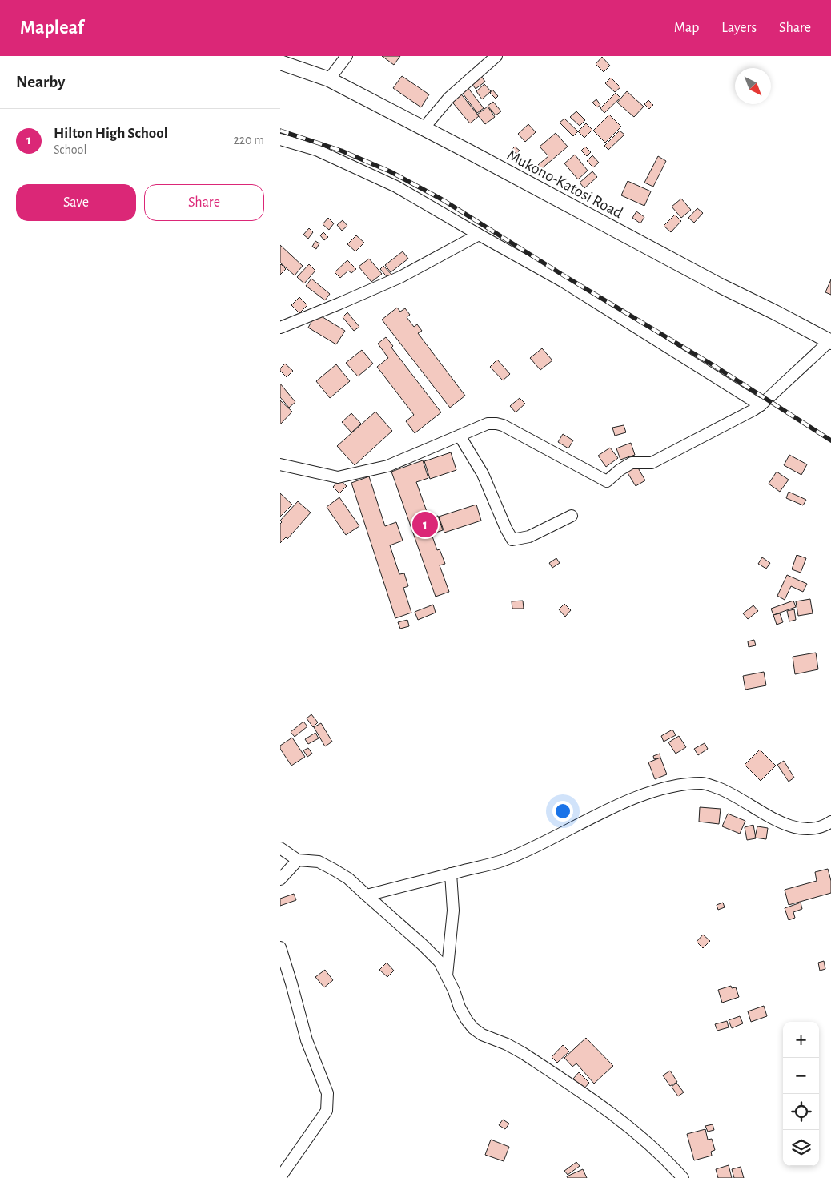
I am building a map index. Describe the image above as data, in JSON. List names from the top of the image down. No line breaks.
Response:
{"streets":{"main road":["Mukono-Katosi Road"]},"north":"bottom right","page":{"header":"Mapleaf","nav":["Map","Layers","Share"],"heading":"Nearby","list":[{"mark":"1","name":"Hilton High School","note":"School","value":"220 m"}],"buttons":["Save","Share"],"pins":"1","map_buttons":["+","−"]}}
